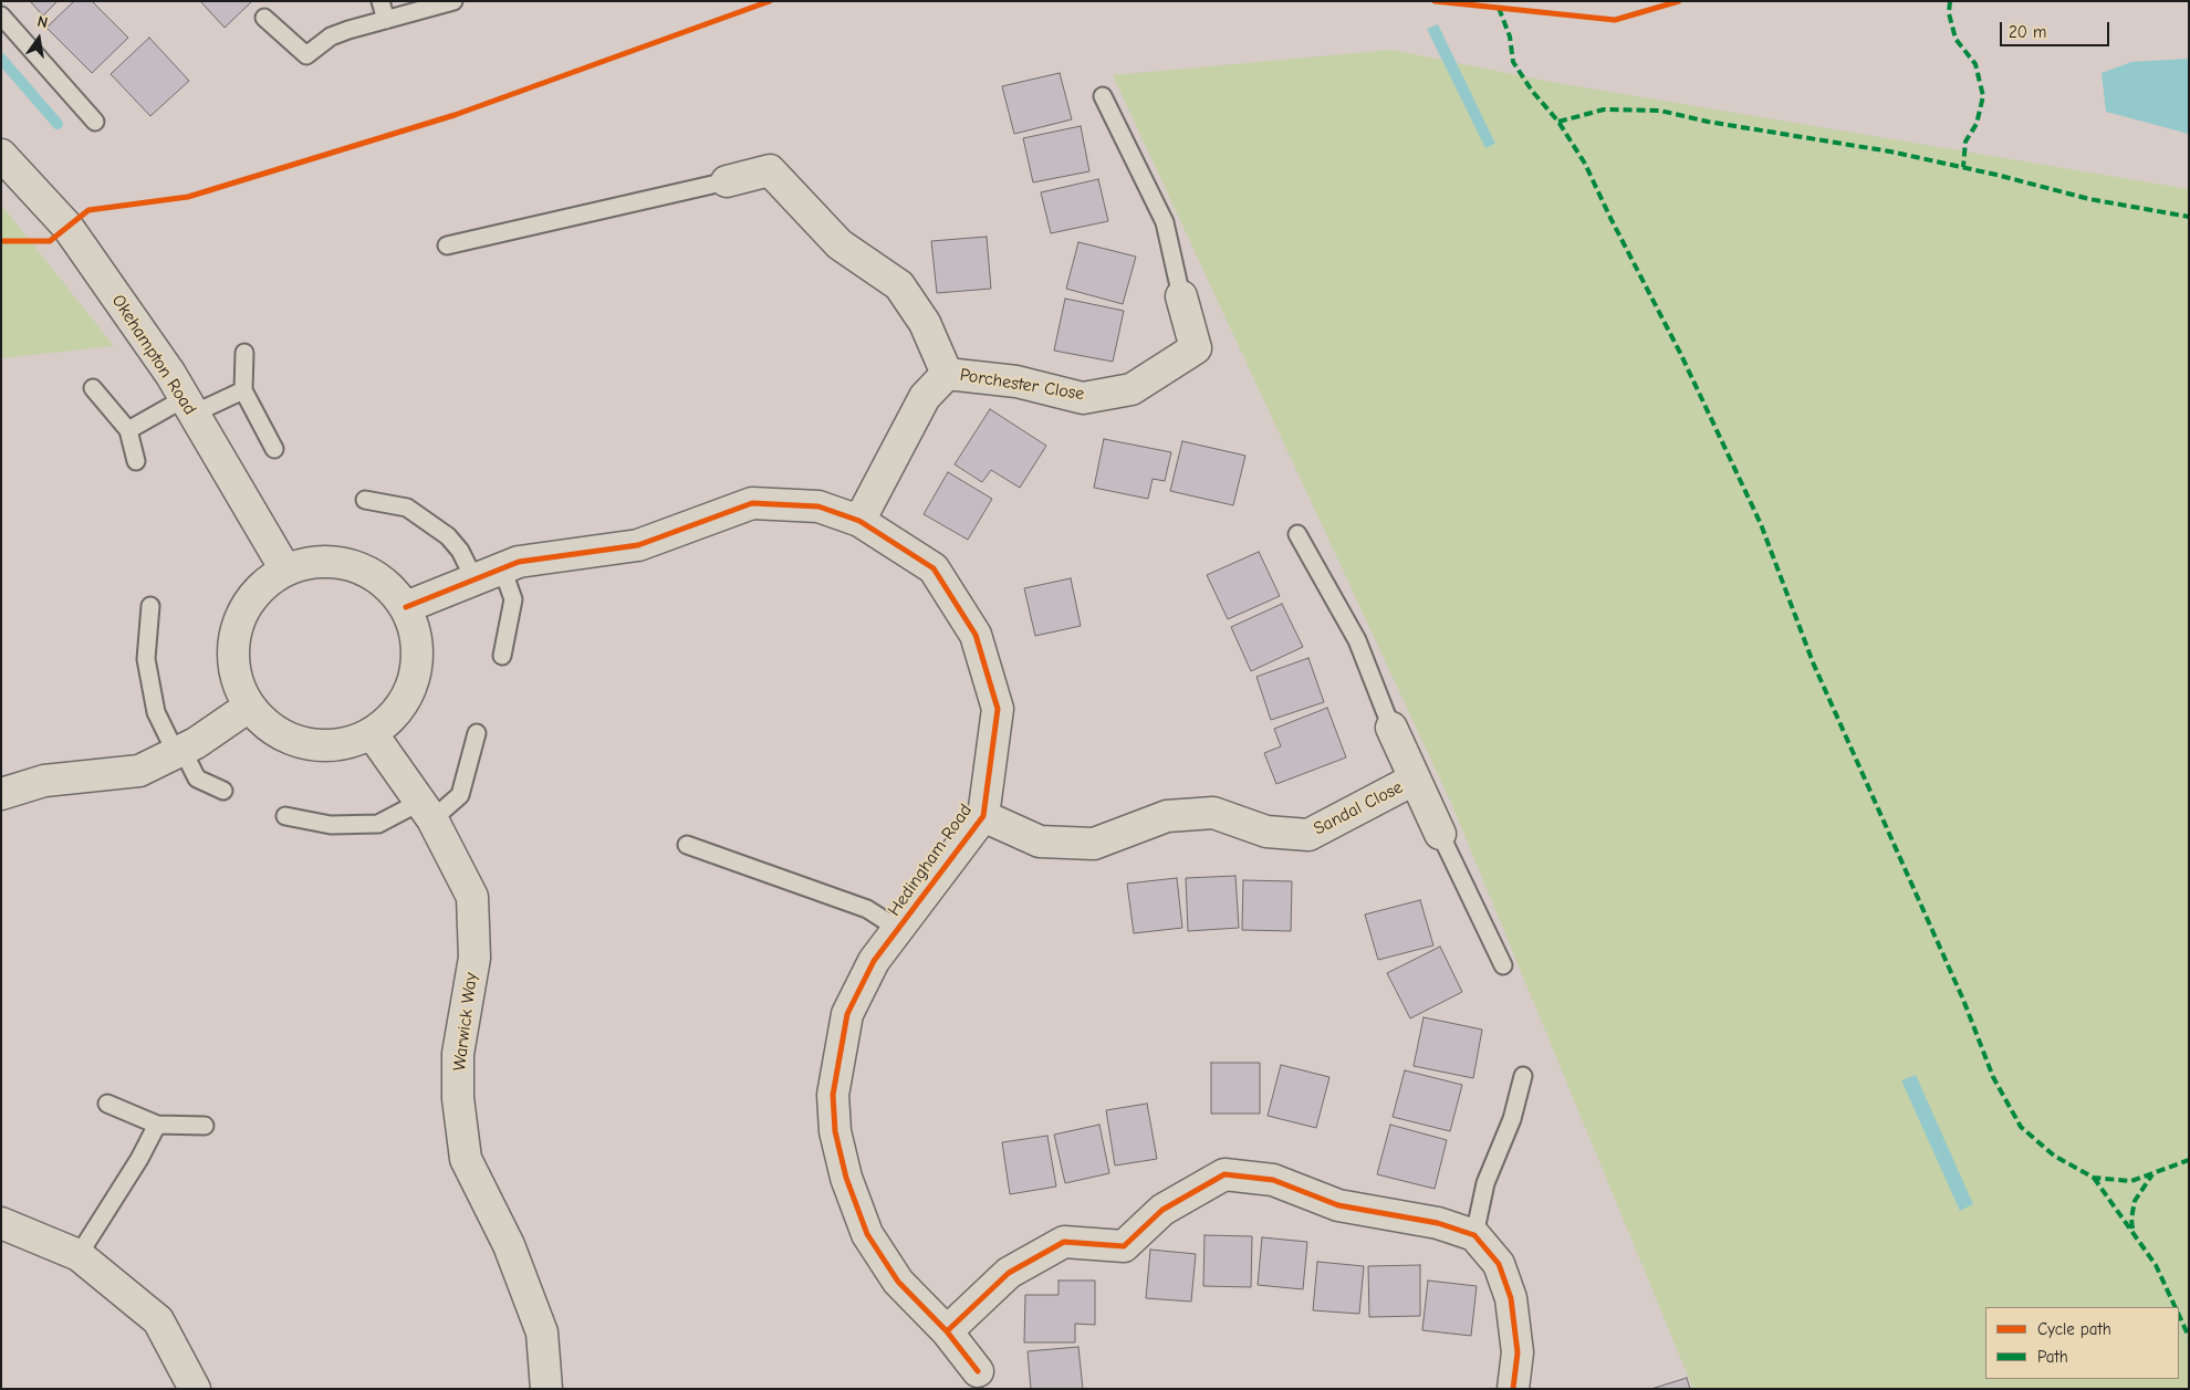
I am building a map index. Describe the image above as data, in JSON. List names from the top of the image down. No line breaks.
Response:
{"streets":{"street":["Okehampton Road","Porchester Close","Sandal Close","Hedingham Road","Warwick Way"]},"crossings":[["Okehampton Road","Hedingham Road"],["Okehampton Road","Warwick Way"],["Porchester Close","Hedingham Road"],["Sandal Close","Hedingham Road"],["Hedingham Road","Warwick Way"]],"legend":["Cycle path","Path"],"scale_bar":"20 m","north":"top"}
